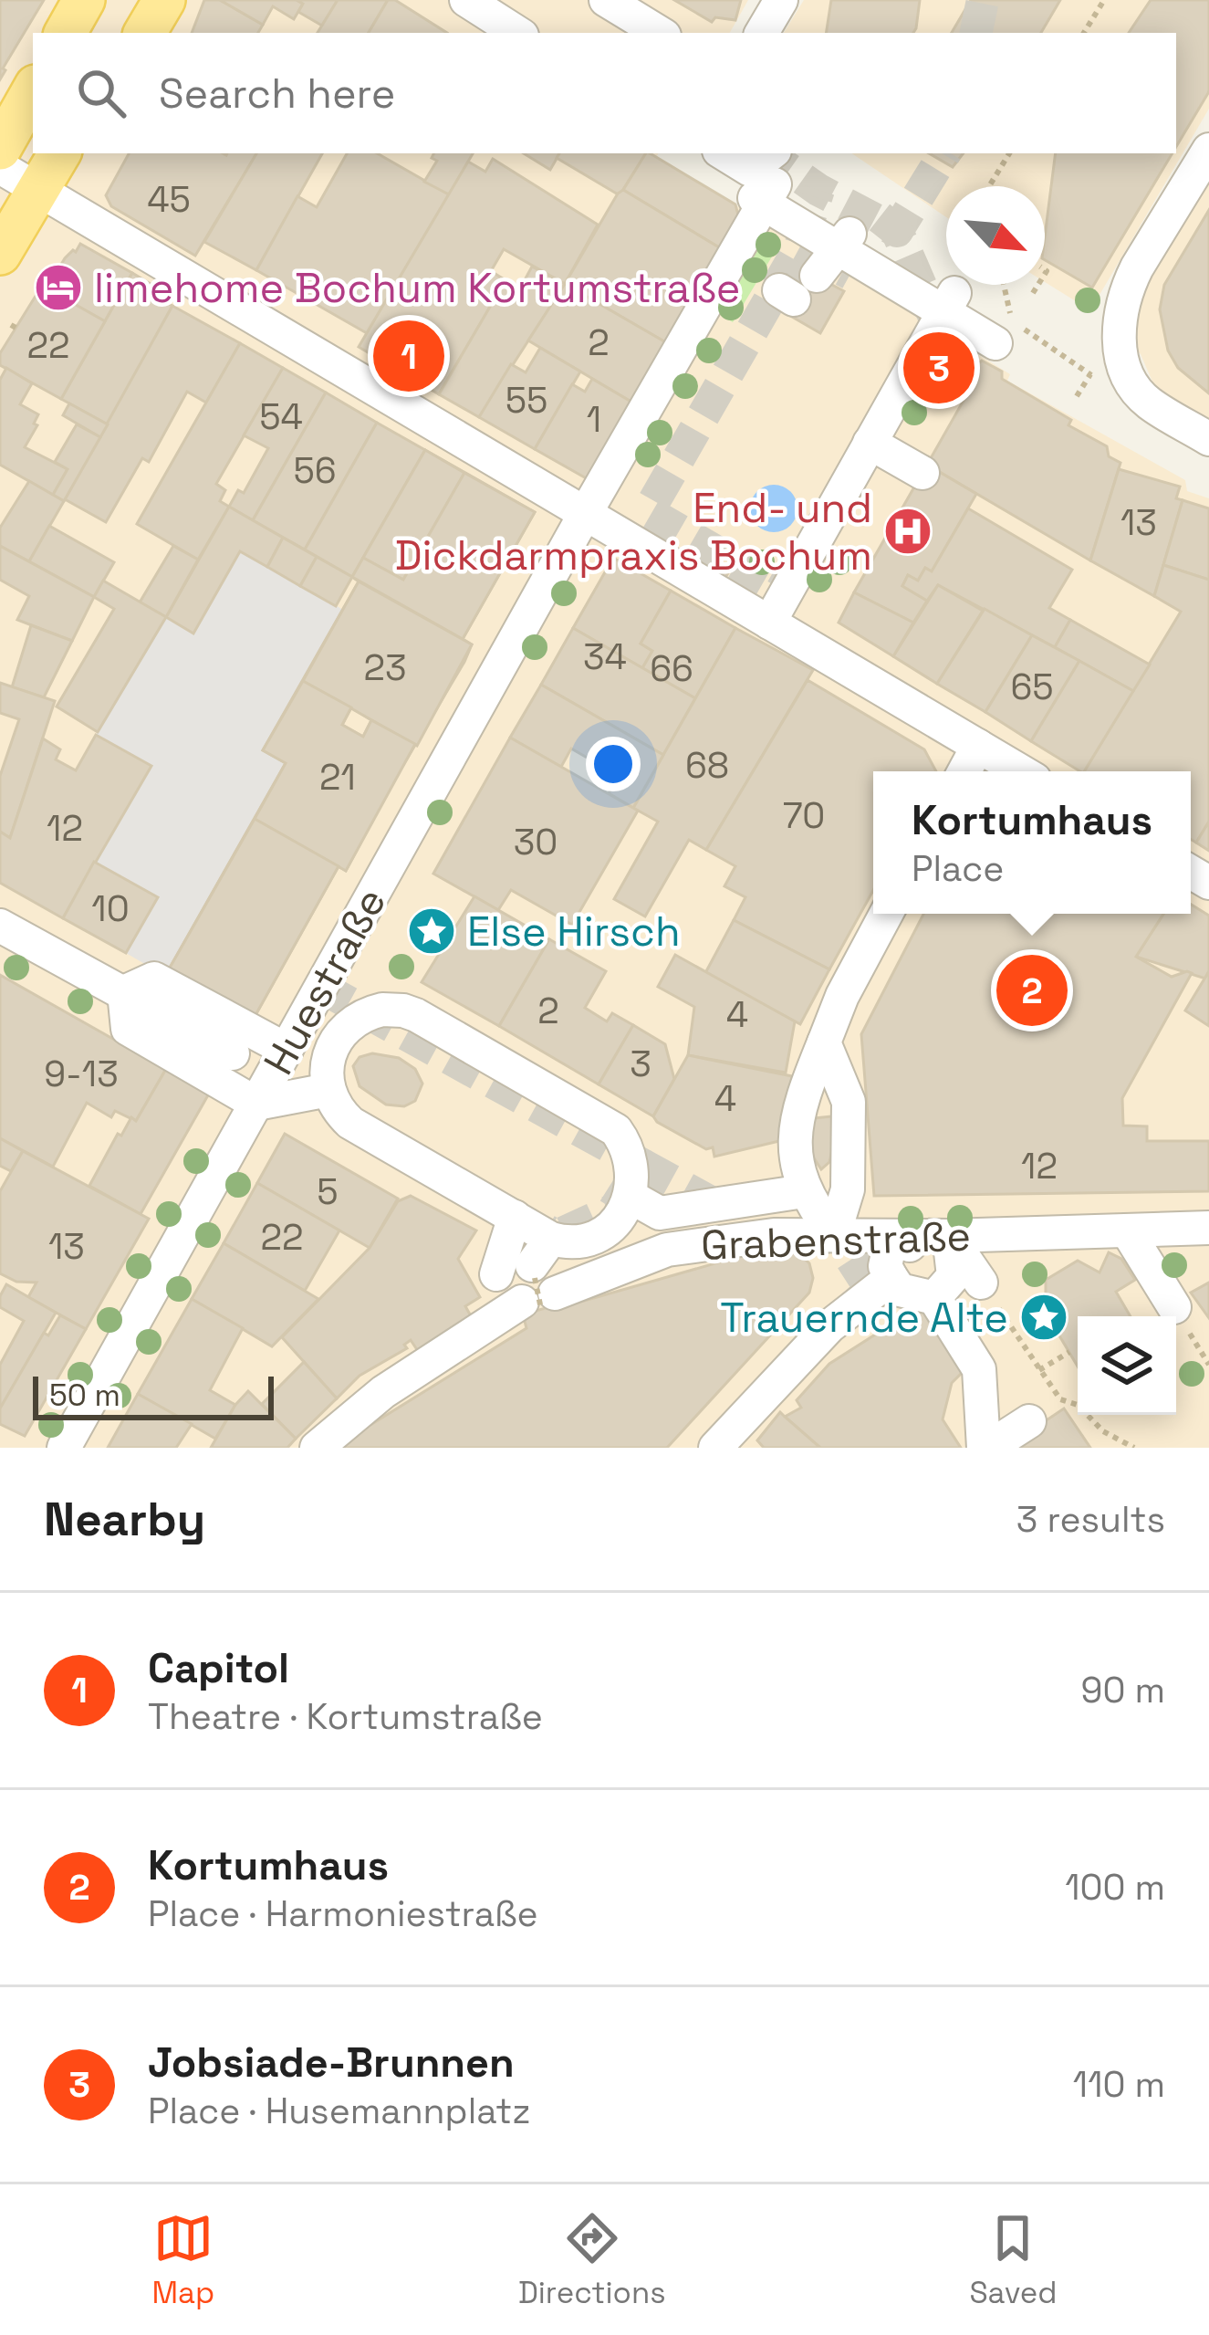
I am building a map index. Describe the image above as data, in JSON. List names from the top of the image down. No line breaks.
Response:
{"streets":{"street":["Huestraße","Grabenstraße"]},"places":{"hotel":["limehome Bochum Kortumstraße"],"hospital":["End- und Dickdarmpraxis Bochum"],"place":["Else Hirsch","Trauernde Alte"]},"house_numbers":["45","2","22","55","54","1","56","13","34","23","66","65","68","21","70","12","30","10","2","4","3","9-13","4","12","5","22","13"],"scale_bar":"50 m","north":"bottom right","page":{"search":"Search here","pins":["1","3","2"],"popup":["Kortumhaus","Place"],"scale":"50 m","heading":["Nearby","3 results"],"list":[{"mark":"1","name":"Capitol","note":"Theatre · Kortumstraße","value":"90 m"},{"mark":"2","name":"Kortumhaus","note":"Place · Harmoniestraße","value":"100 m"},{"mark":"3","name":"Jobsiade-Brunnen","note":"Place · Husemannplatz","value":"110 m"}],"nav":["Map","Directions","Saved"]}}
